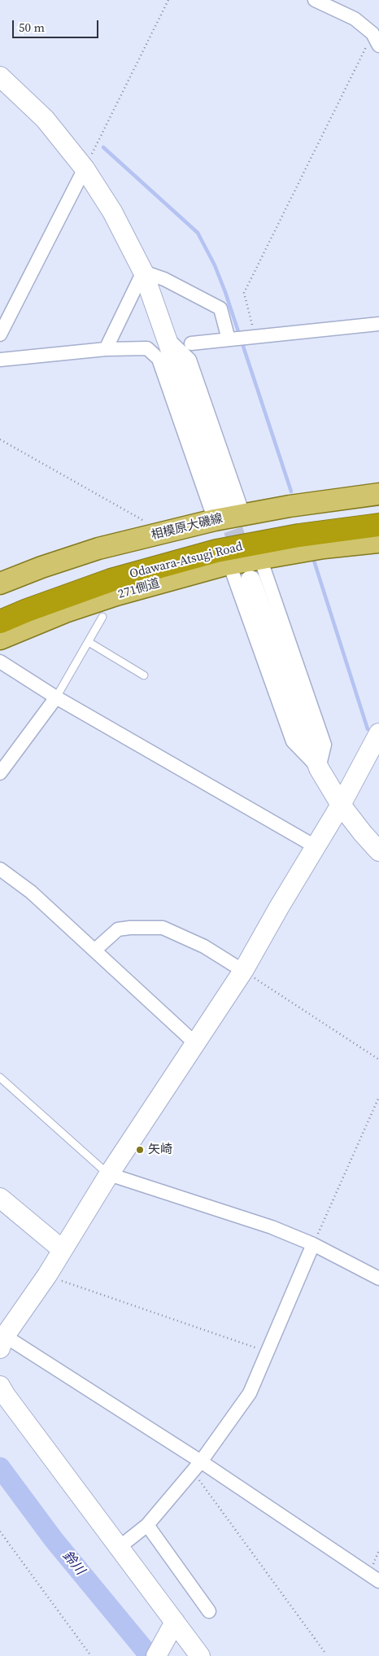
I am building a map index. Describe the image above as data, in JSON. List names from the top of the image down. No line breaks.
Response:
{"streets":{"highway":["Odawara-Atsugi Road"],"main road":["相模原大磯線","271側道"]},"water":["鈴川"],"places":["矢崎"],"scale_bar":"50 m"}
